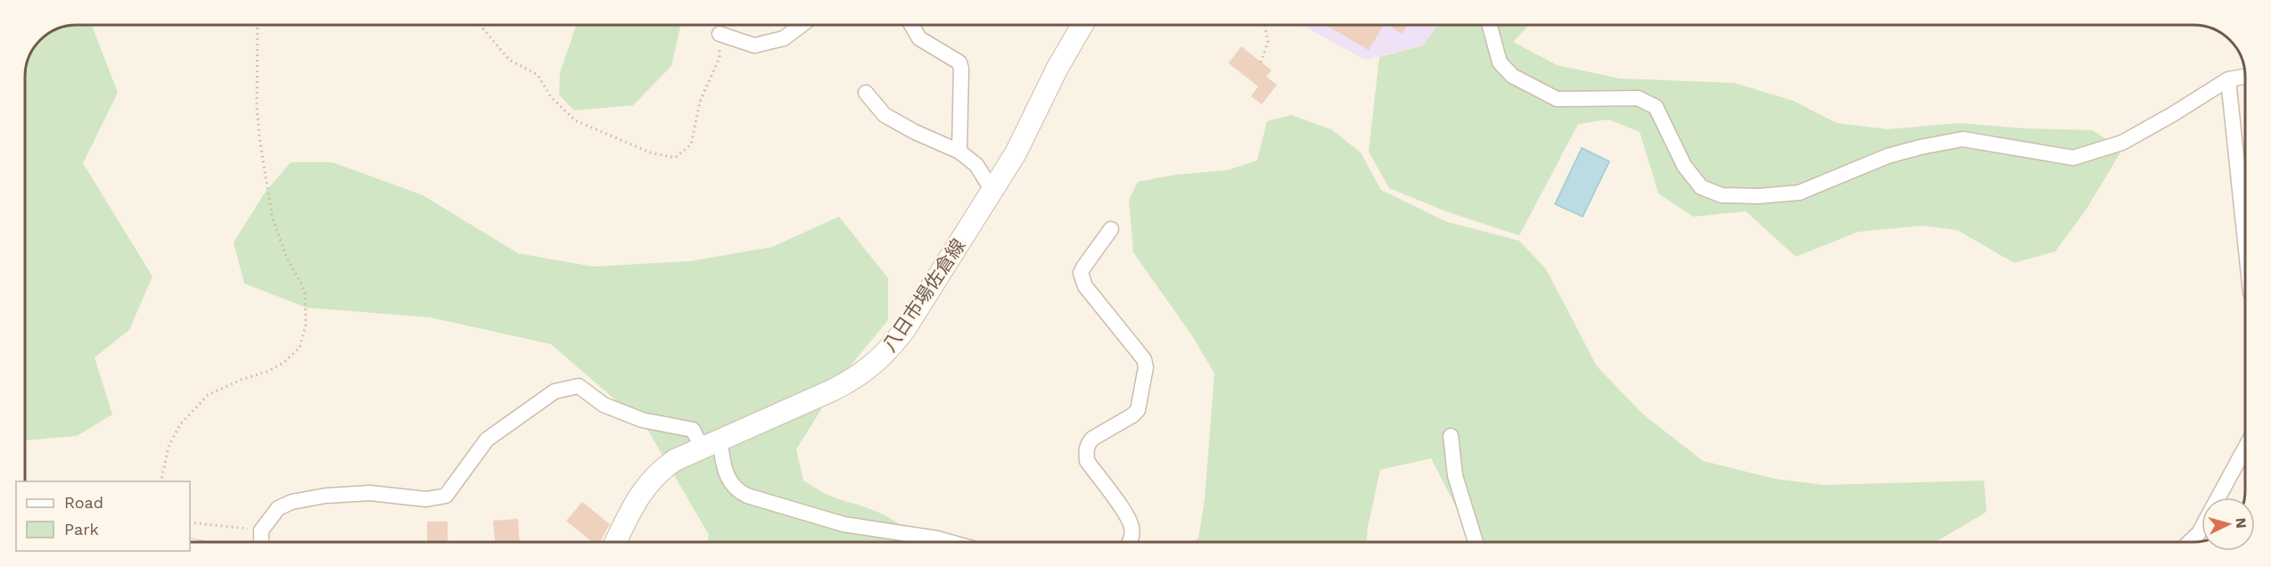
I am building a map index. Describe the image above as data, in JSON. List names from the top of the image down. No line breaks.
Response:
{"streets":{"main road":["八日市場佐倉線"]},"legend":["Road","Park"],"north":"right"}
